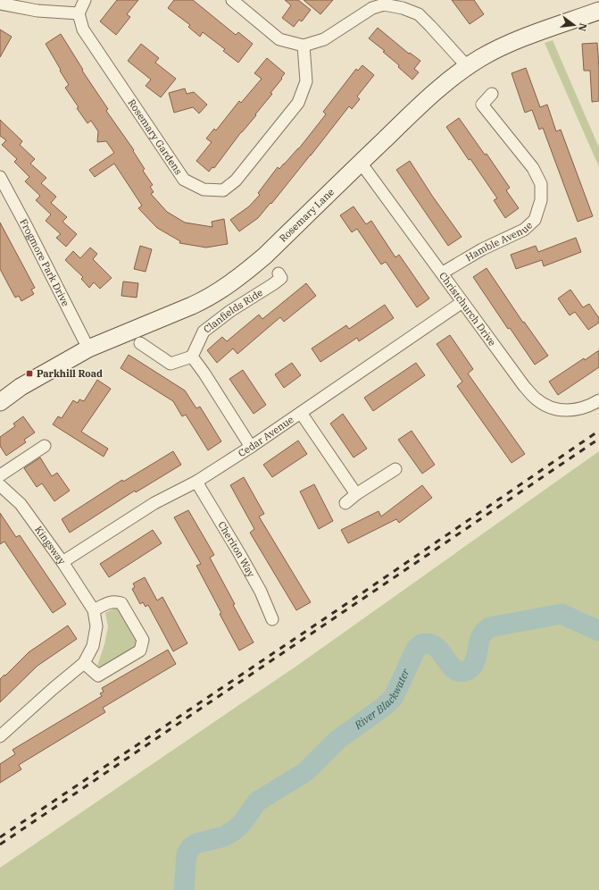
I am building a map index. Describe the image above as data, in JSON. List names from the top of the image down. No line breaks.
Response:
{"streets":{"street":["Rosemary Gardens","Rosemary Lane","Hamble Avenue","Frogmore Park Drive","Christchurch Drive","Clanfields Ride","Cedar Avenue","Kingsway","Cheriton Way"]},"crossings":[["Rosemary Lane","Frogmore Park Drive"],["Rosemary Lane","Christchurch Drive"],["Hamble Avenue","Christchurch Drive"],["Christchurch Drive","Cedar Avenue"],["Cedar Avenue","Kingsway"],["Cedar Avenue","Cheriton Way"]],"water":["River Blackwater"],"places":{"transit":["Parkhill Road"]},"north":"right"}
